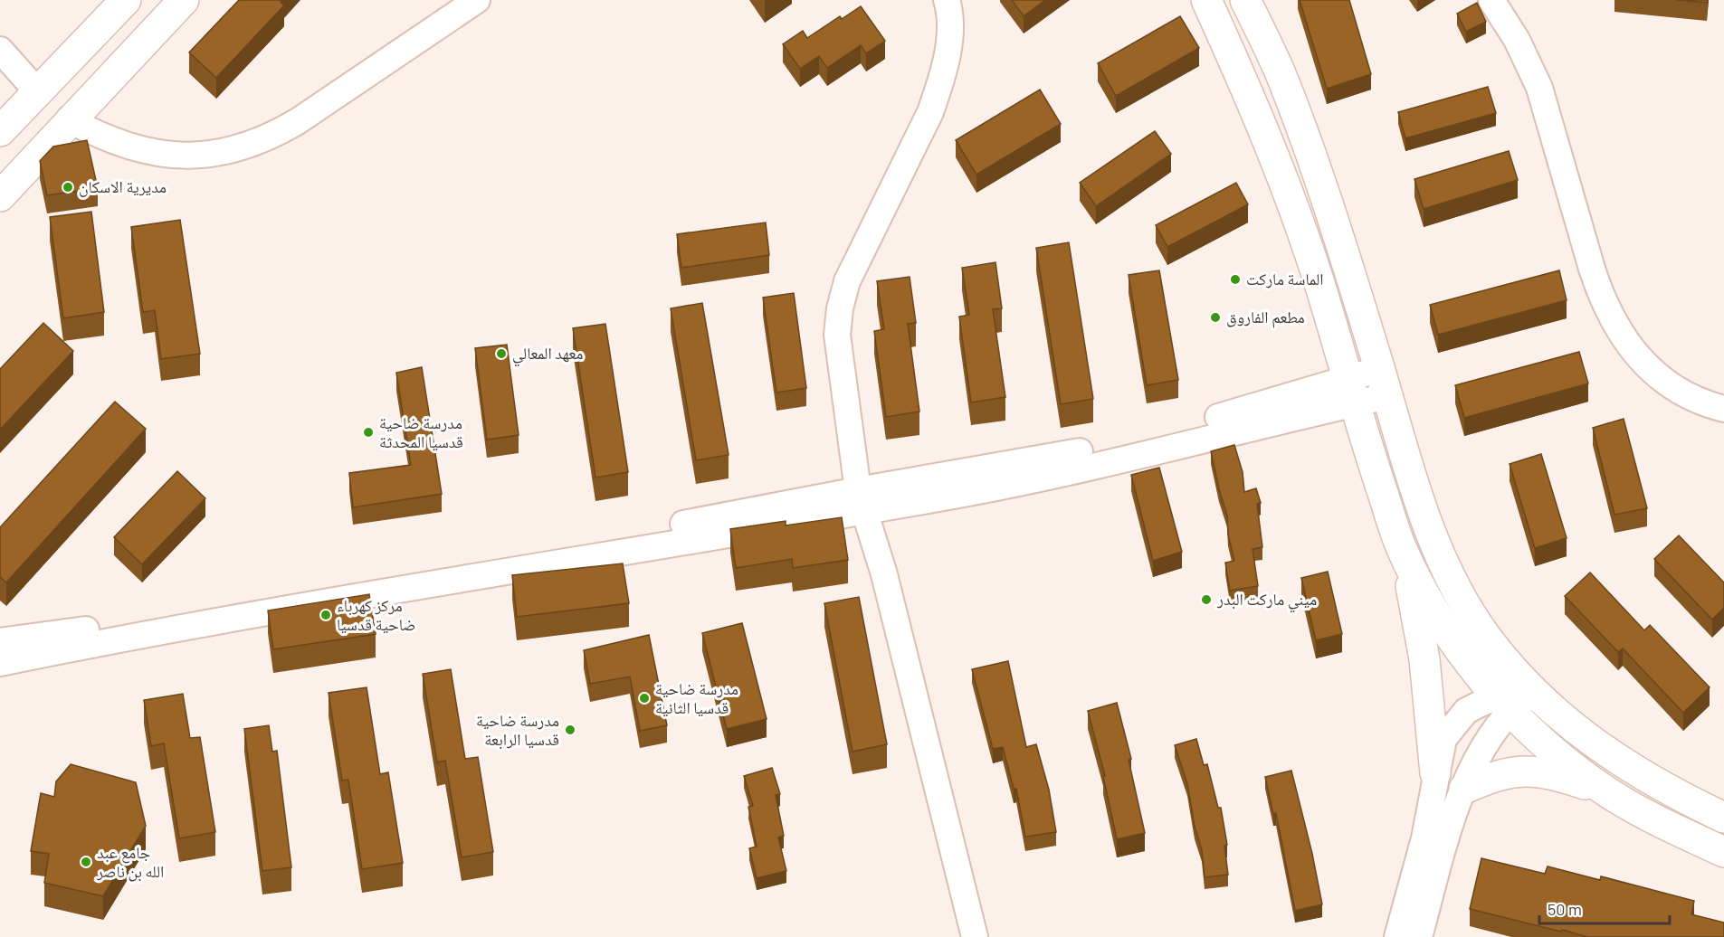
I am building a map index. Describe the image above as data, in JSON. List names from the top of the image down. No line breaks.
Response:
{"places":["مديرية الاسكان","الماسة ماركت","مطعم الفاروق","معهد المعالي","مدرسة ضاحية قدسيا المحدثة","ميني ماركت البدر","مركز كهرباء ضاحية قدسيا","مدرسة ضاحية قدسيا الثانية","مدرسة ضاحية قدسيا الرابعة","جامع عبد الله بن ناصر"],"scale_bar":"50 m"}
